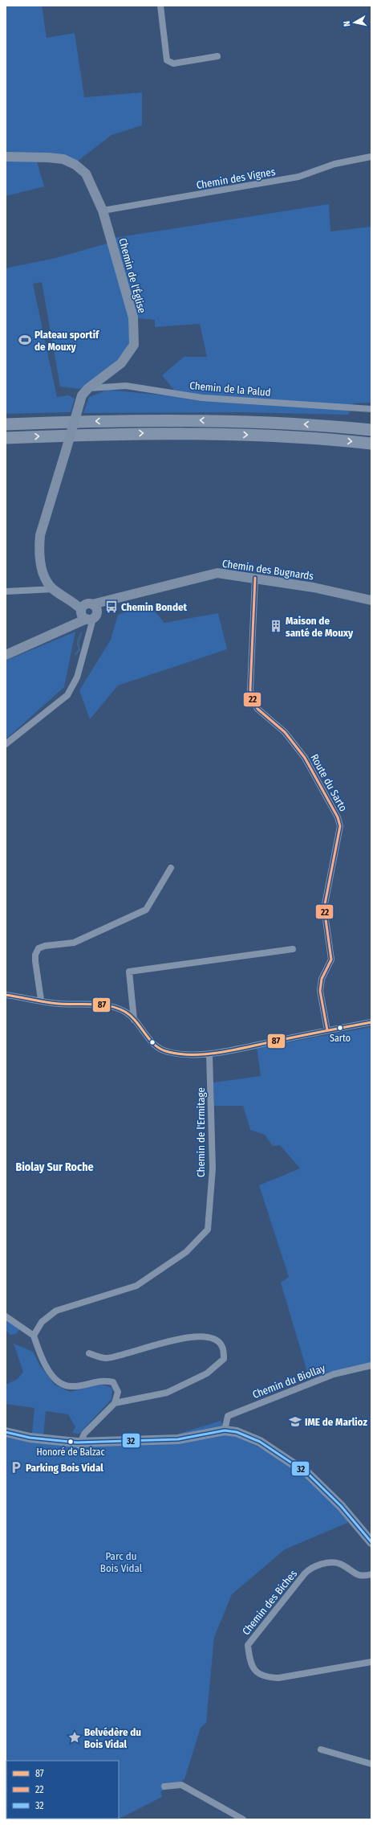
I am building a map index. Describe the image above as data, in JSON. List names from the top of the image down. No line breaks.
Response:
{"streets":{"street":["Chemin des Vignes","Chemin de l'Église","Chemin de la Palud","Chemin des Bugnards","Route du Sarto","Chemin de l'Ermitage","Chemin du Biollay","Chemin des Biches"]},"crossings":[["Chemin des Vignes","Chemin de l'Église"],["Chemin de l'Église","Chemin de la Palud"],["Chemin de l'Église","Chemin des Bugnards"],["Chemin des Bugnards","Route du Sarto"]],"districts":["Biolay Sur Roche"],"parks":["Parc du Bois Vidal"],"places":{"sports":["Plateau sportif de Mouxy"],"bus stop":["Chemin Bondet"],"building":["Maison de santé de Mouxy"],"other":["Sarto","Honoré de Balzac"],"school or university":["IME de Marlioz"],"parking":["Parking Bois Vidal"],"place":["Belvédère du Bois Vidal"]},"lines":["transit line 22","transit line 87","transit line 32"],"legend":["87","22","32"],"north":"left"}
